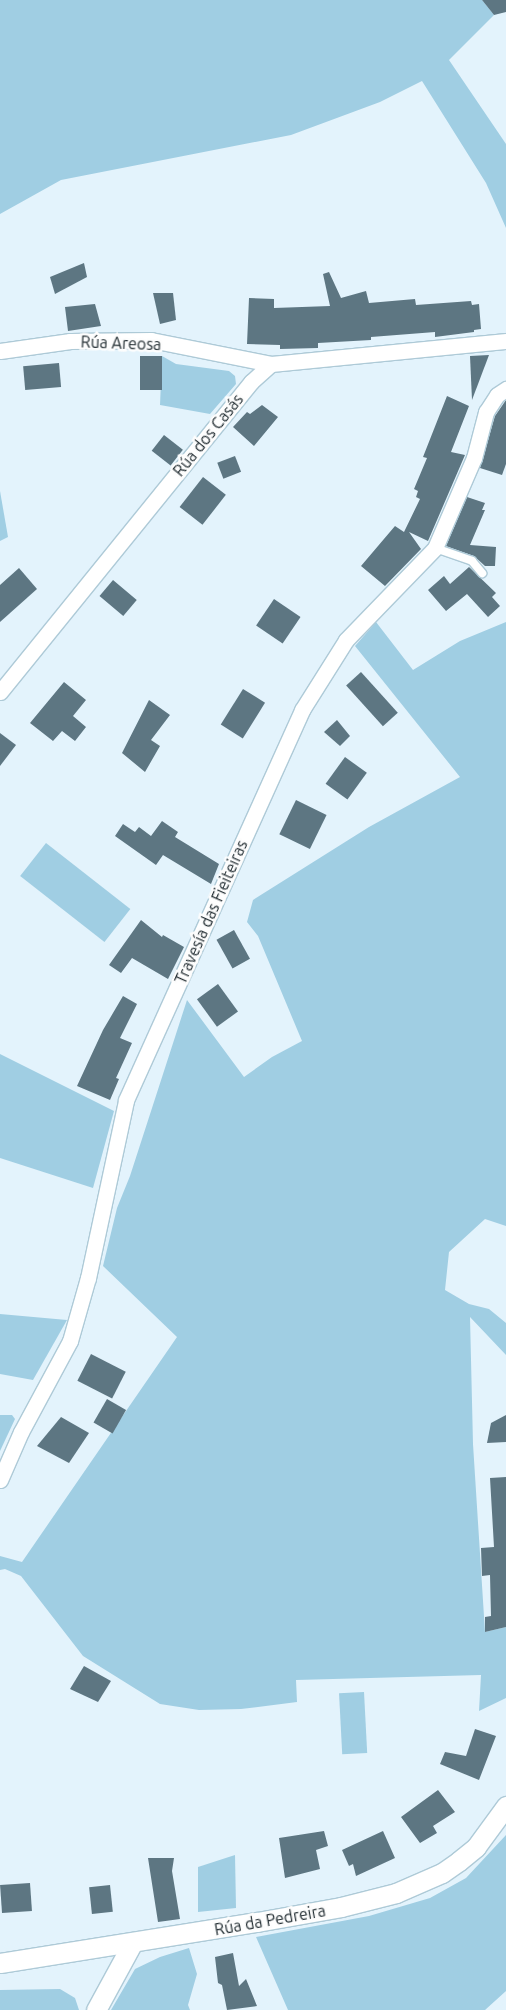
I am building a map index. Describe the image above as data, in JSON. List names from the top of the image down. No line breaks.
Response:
{"streets":{"street":["Rúa Areosa","Rúa dos Casás","Travesía das Fieiteiras","Rúa da Pedreira"]},"crossings":[["Rúa Areosa","Rúa dos Casás"]]}
